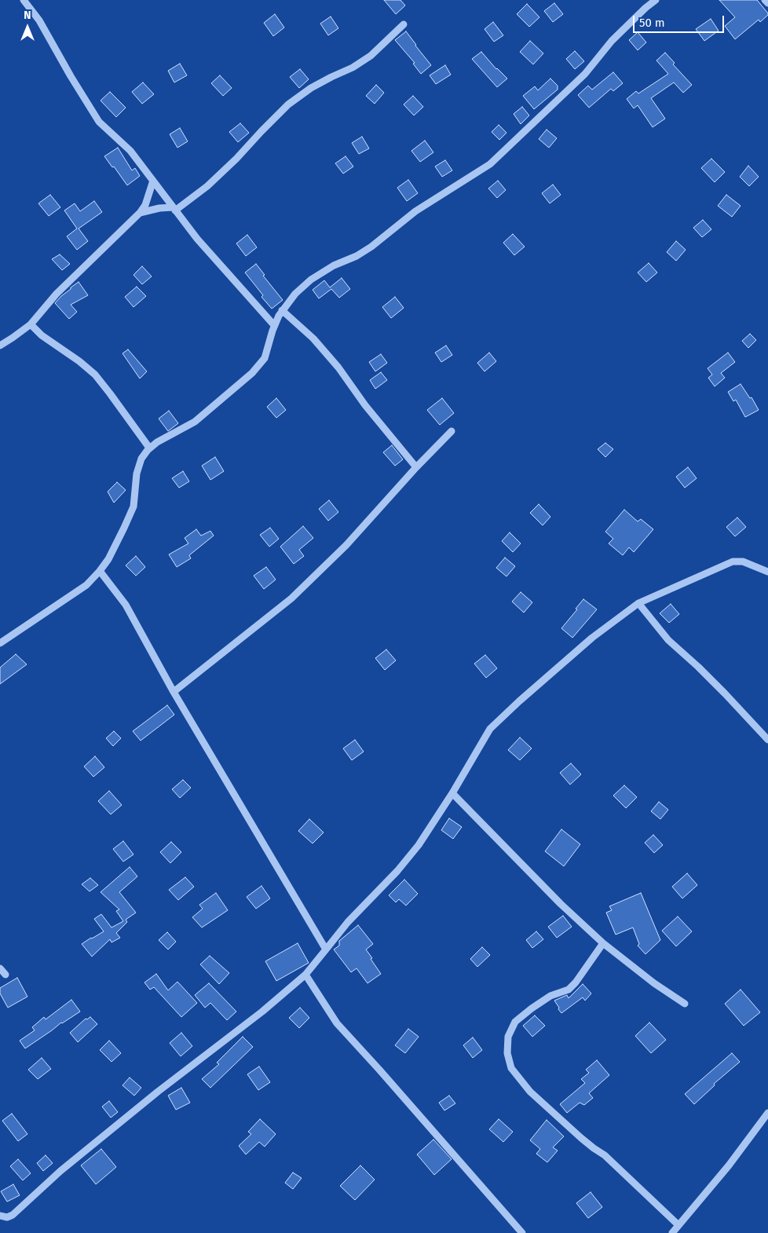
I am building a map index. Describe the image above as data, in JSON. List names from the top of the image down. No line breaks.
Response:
{"scale_bar":"50 m","north":"top"}
